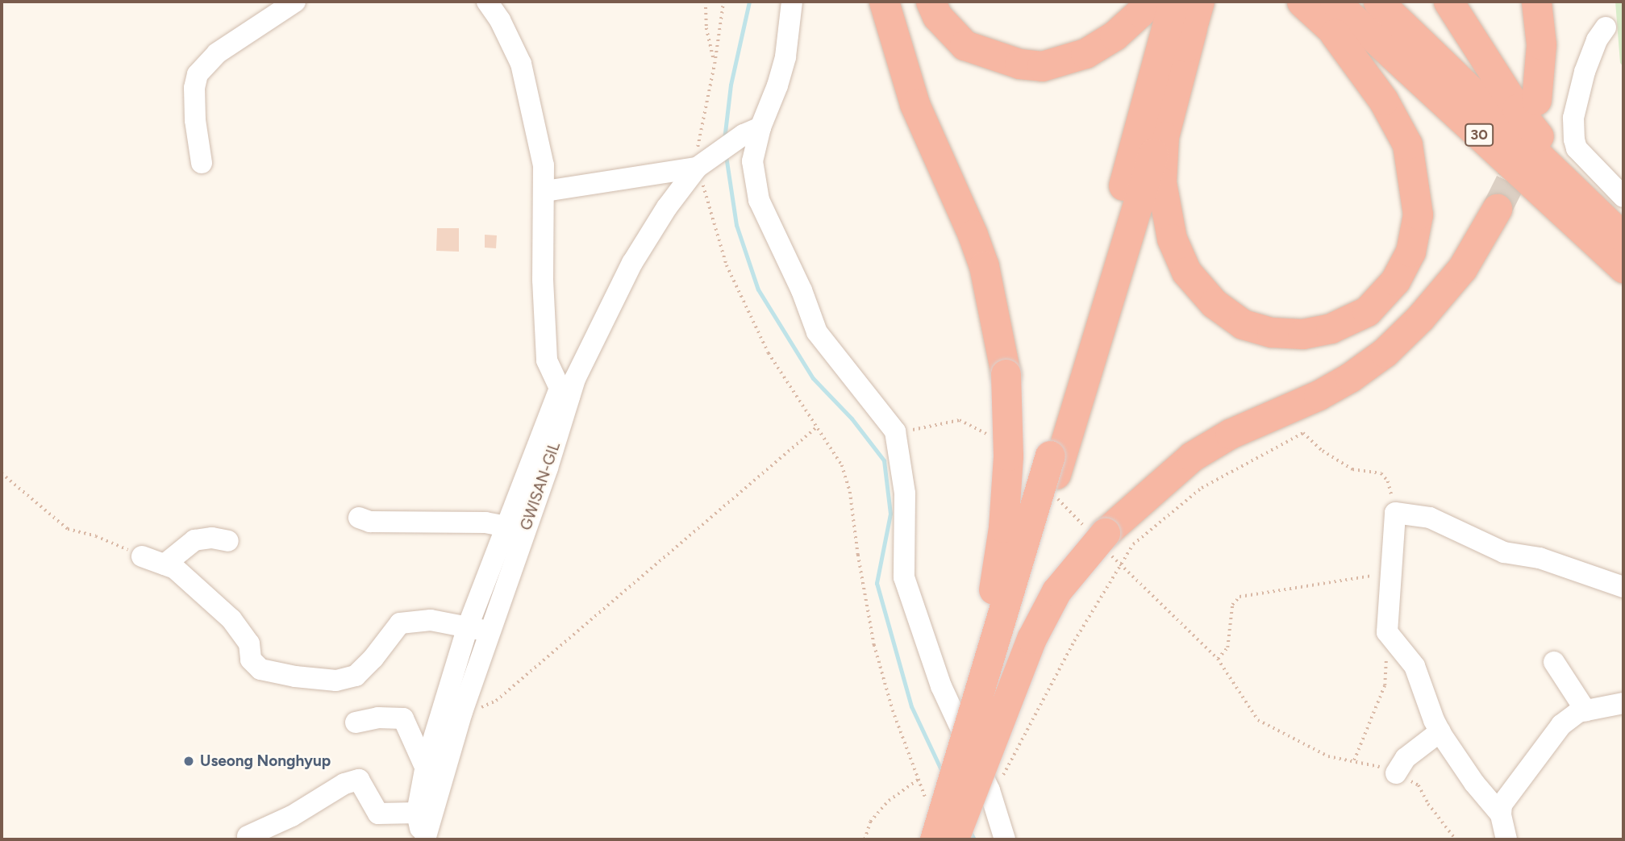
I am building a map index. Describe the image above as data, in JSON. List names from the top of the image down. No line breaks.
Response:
{"streets":{"highway":["30"],"street":["GWISAN-GIL"]},"places":["Useong Nonghyup"]}
